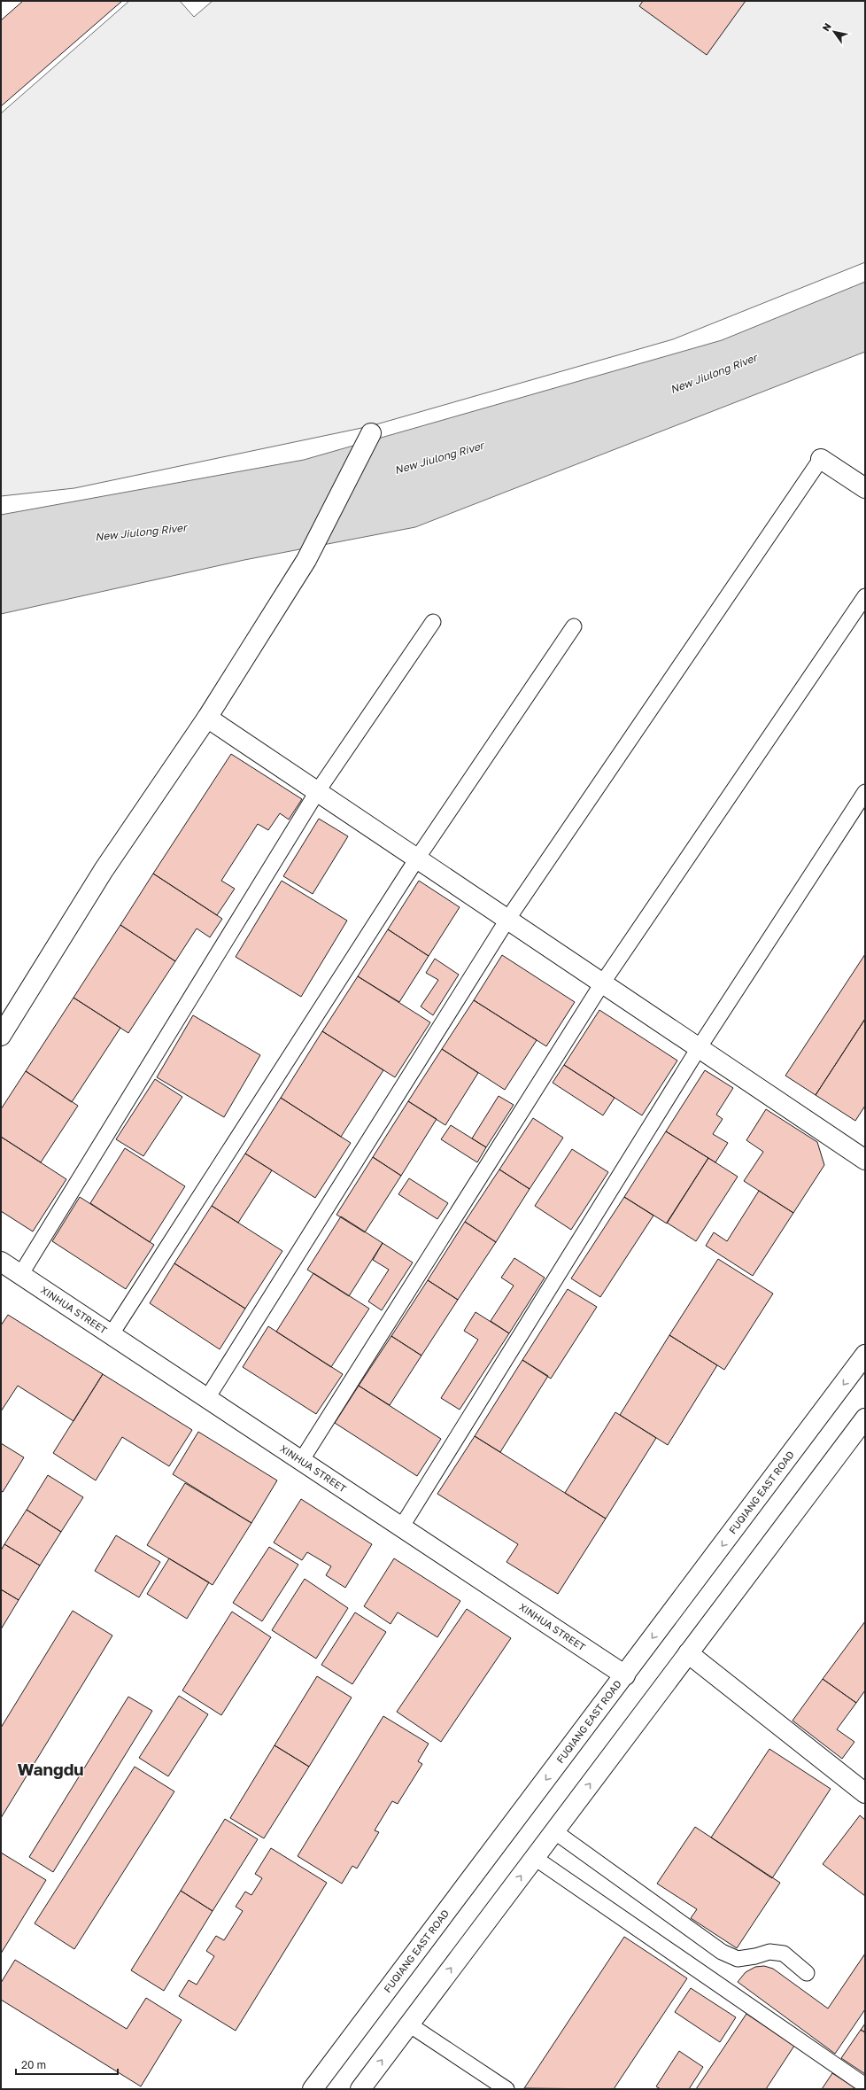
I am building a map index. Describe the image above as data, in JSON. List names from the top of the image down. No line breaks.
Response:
{"streets":{"street":["XINHUA STREET","FUQIANG EAST ROAD"]},"crossings":[["XINHUA STREET","FUQIANG EAST ROAD"]],"districts":["Wangdu"],"water":["New Jiulong River"],"scale_bar":"20 m","north":"top left"}
